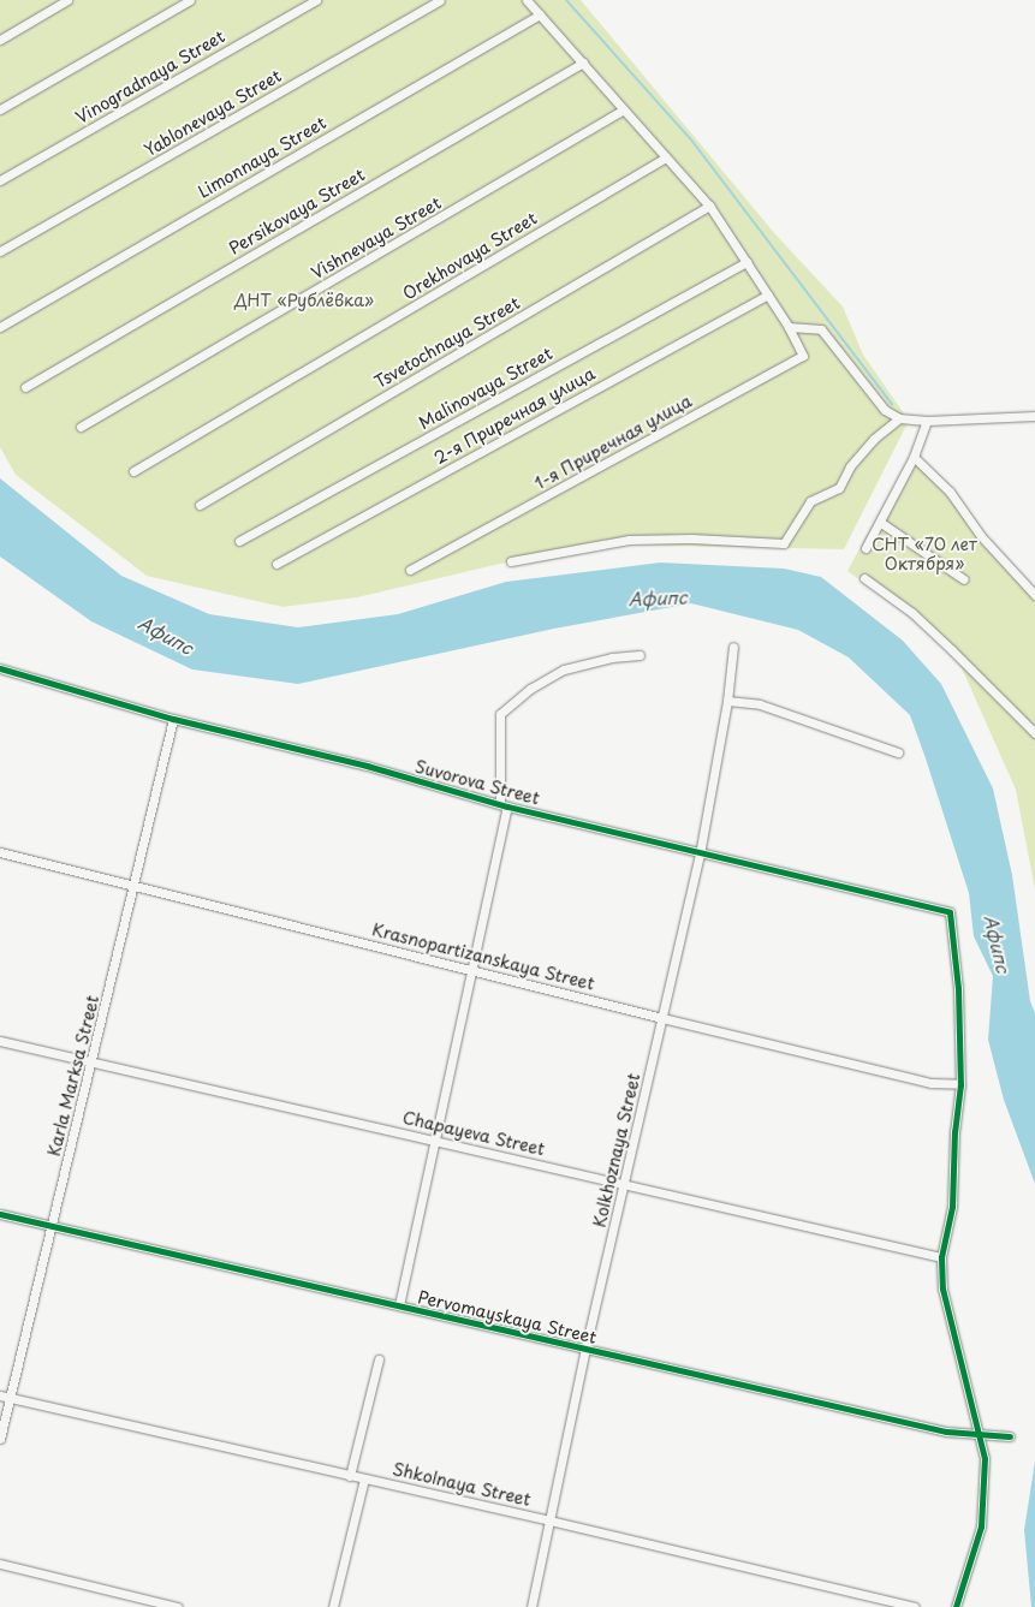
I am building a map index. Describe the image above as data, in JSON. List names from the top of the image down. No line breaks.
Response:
{"streets":{"street":["Vinogradnaya Street","Yablonevaya Street","Limonnaya Street","Persikovaya Street","Vishnevaya Street","Orekhovaya Street","Tsvetochnaya Street","Malinovaya Street","2-я Приречная улица","1-я Приречная улица","Suvorova Street","Krasnopartizanskaya Street","Karla Marksa Street","Chapayeva Street","Kolkhoznaya Street","Pervomayskaya Street","Shkolnaya Street"]},"crossings":[["Suvorova Street","Krasnopartizanskaya Street"],["Suvorova Street","Karla Marksa Street"],["Suvorova Street","Kolkhoznaya Street"],["Krasnopartizanskaya Street","Karla Marksa Street"],["Krasnopartizanskaya Street","Kolkhoznaya Street"],["Karla Marksa Street","Chapayeva Street"],["Karla Marksa Street","Pervomayskaya Street"],["Karla Marksa Street","Shkolnaya Street"],["Chapayeva Street","Kolkhoznaya Street"],["Kolkhoznaya Street","Pervomayskaya Street"],["Kolkhoznaya Street","Shkolnaya Street"]],"water":["Афипс"],"parks":["ДНТ «Рублёвка»","СНТ «70 лет Октября»"]}
